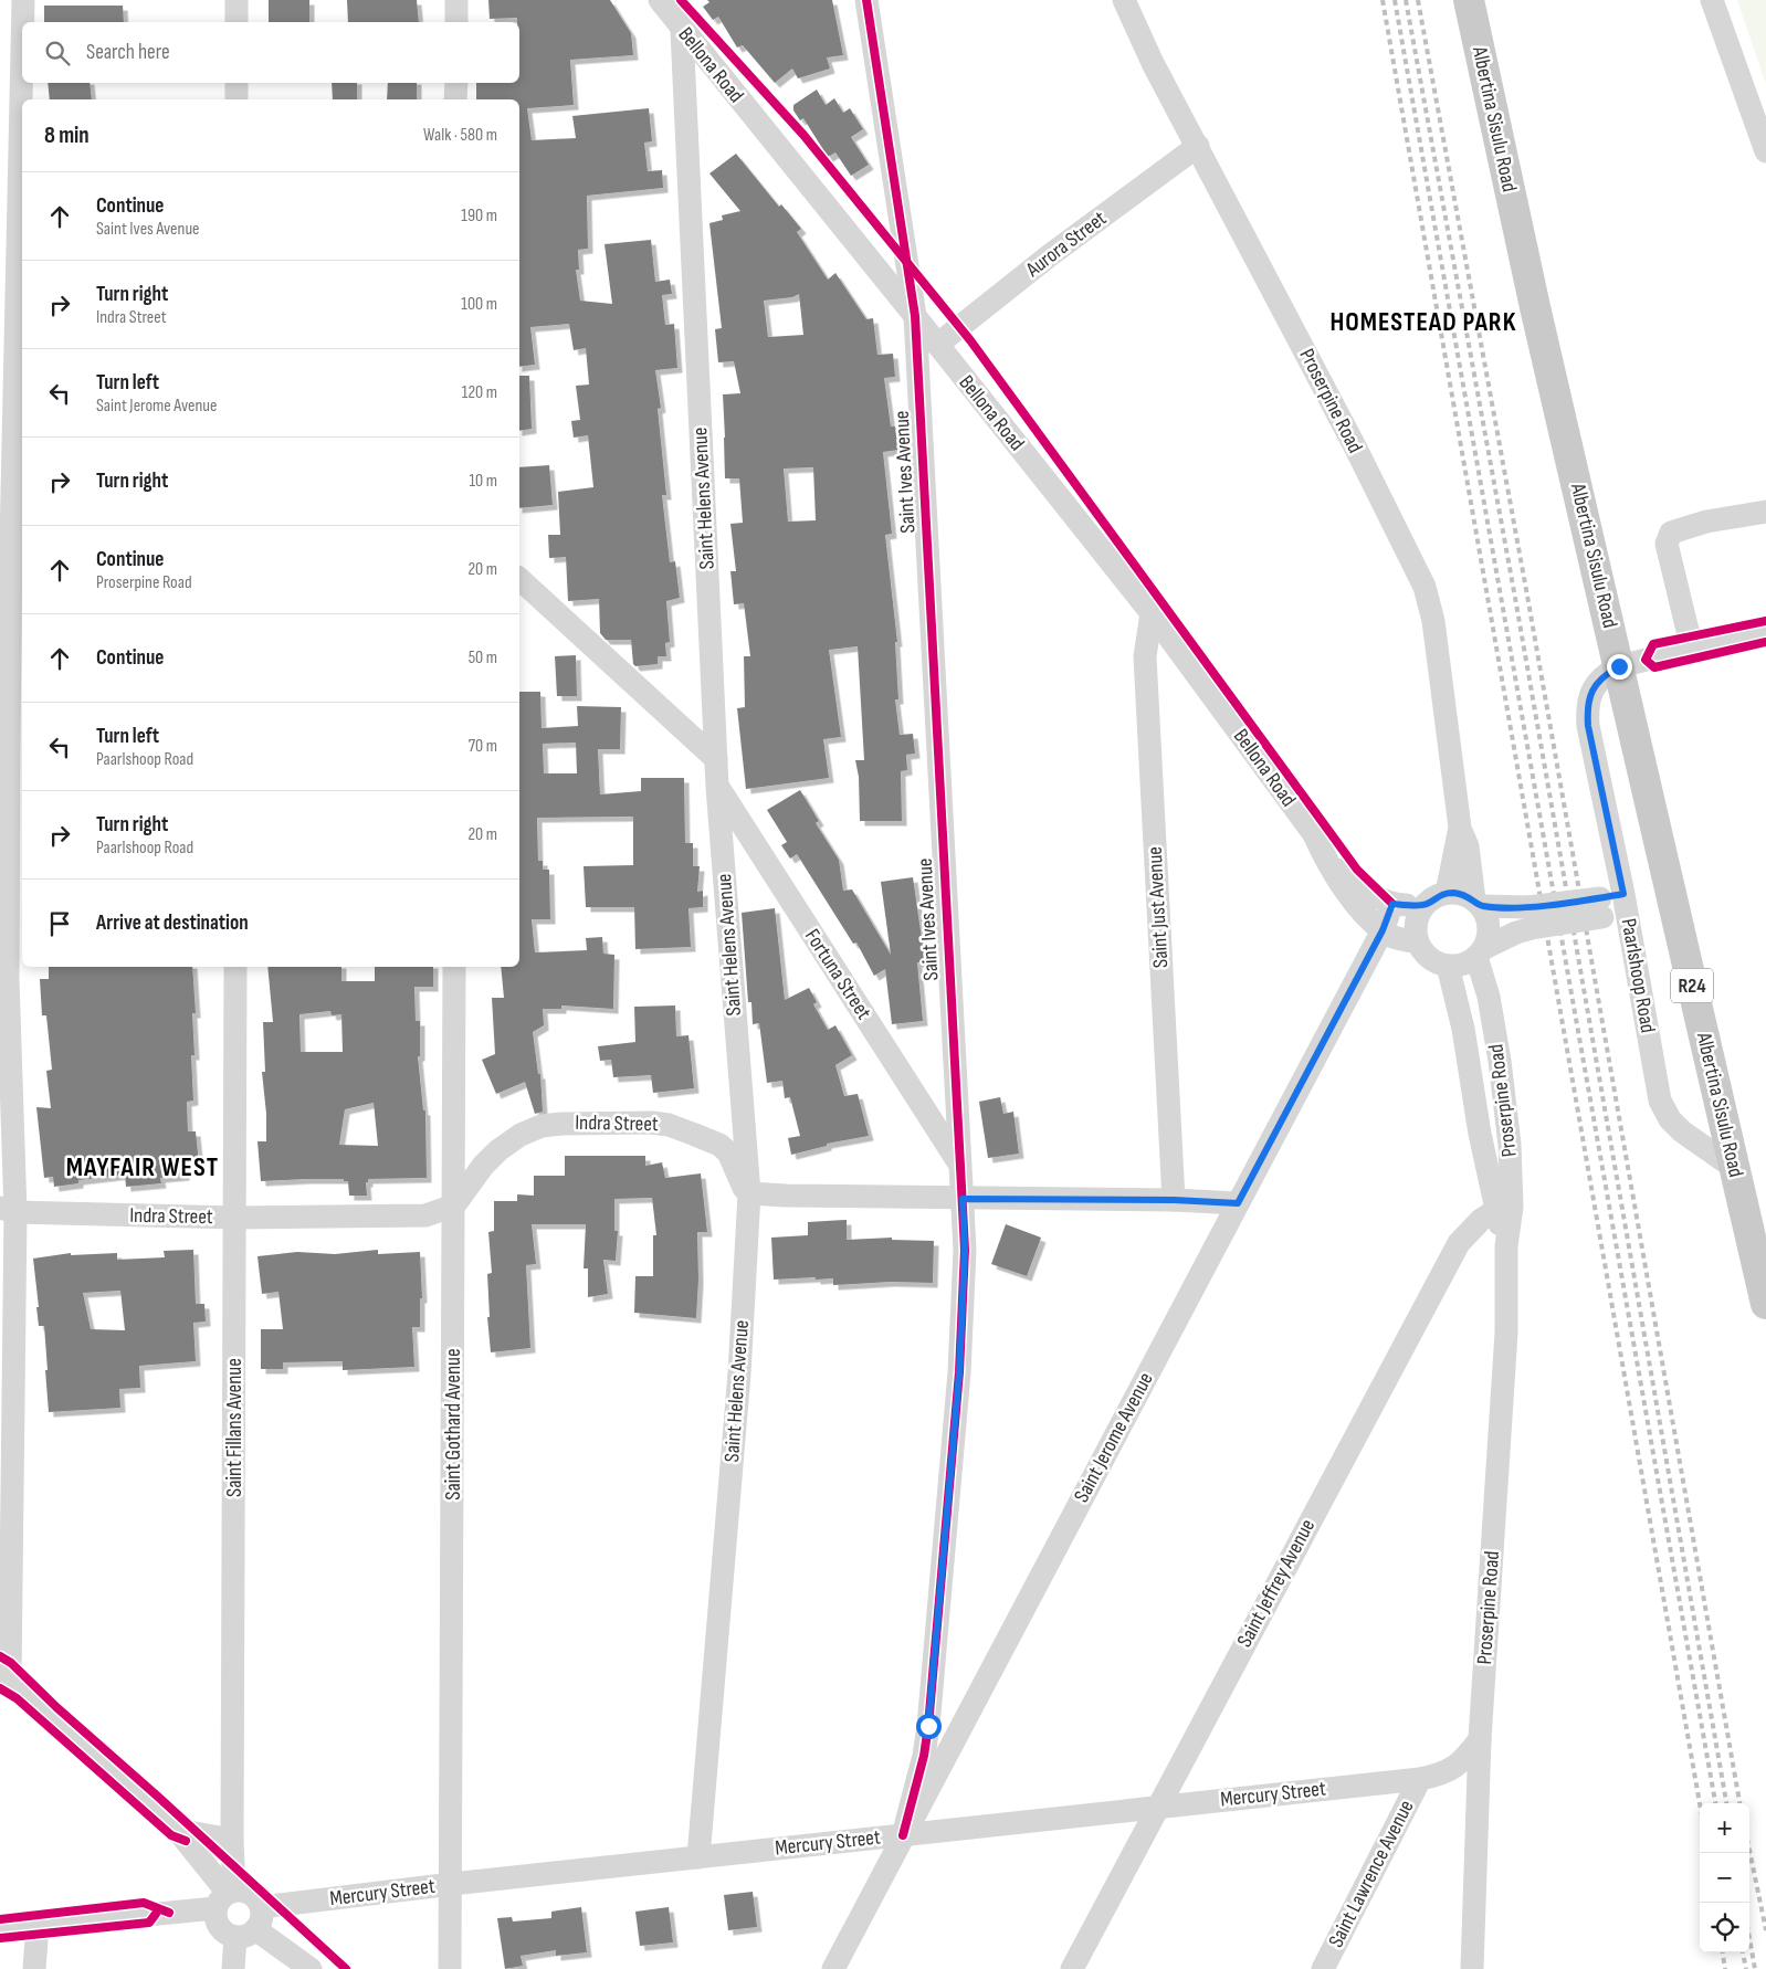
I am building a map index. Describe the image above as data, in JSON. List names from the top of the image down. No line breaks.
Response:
{"streets":{"main road":["Albertina Sisulu Road","R24"],"street":["Bellona Road","Aurora Street","Proserpine Road","Saint Ives Avenue","Saint Helens Avenue","Saint Just Avenue","Fortuna Street","Paarlshoop Road","Indra Street","Saint Gothard Avenue","Saint Fillans Avenue","Saint Jerome Avenue","Saint Jeffrey Avenue","Mercury Street","Saint Lawrence Avenue"]},"crossings":[["Bellona Road","Aurora Street"],["Bellona Road","Saint Ives Avenue"],["Bellona Road","Saint Helens Avenue"],["Bellona Road","Saint Just Avenue"],["Bellona Road","Saint Jerome Avenue"],["Albertina Sisulu Road","Paarlshoop Road"],["Aurora Street","Proserpine Road"],["Proserpine Road","Saint Jeffrey Avenue"],["Proserpine Road","Mercury Street"],["Saint Ives Avenue","Fortuna Street"],["Saint Ives Avenue","Saint Jerome Avenue"],["Saint Ives Avenue","Mercury Street"],["Saint Helens Avenue","Fortuna Street"],["Saint Helens Avenue","Indra Street"],["Saint Helens Avenue","Mercury Street"],["Indra Street","Saint Gothard Avenue"],["Indra Street","Saint Fillans Avenue"],["Saint Gothard Avenue","Mercury Street"],["Saint Fillans Avenue","Mercury Street"],["Saint Jerome Avenue","Mercury Street"],["Saint Jeffrey Avenue","Mercury Street"],["Mercury Street","Saint Lawrence Avenue"]],"districts":["HOMESTEAD PARK","MAYFAIR WEST"],"page":{"search":"Search here","heading":["8 min","Walk · 580 m"],"list":[["Continue","Saint Ives Avenue","190 m"],["Turn right","Indra Street","100 m"],["Turn left","Saint Jerome Avenue","120 m"],["Turn right","10 m"],["Continue","Proserpine Road","20 m"],["Continue","50 m"],["Turn left","Paarlshoop Road","70 m"],["Turn right","Paarlshoop Road","20 m"],"Arrive at destination"],"map_buttons":["+","−"]}}
